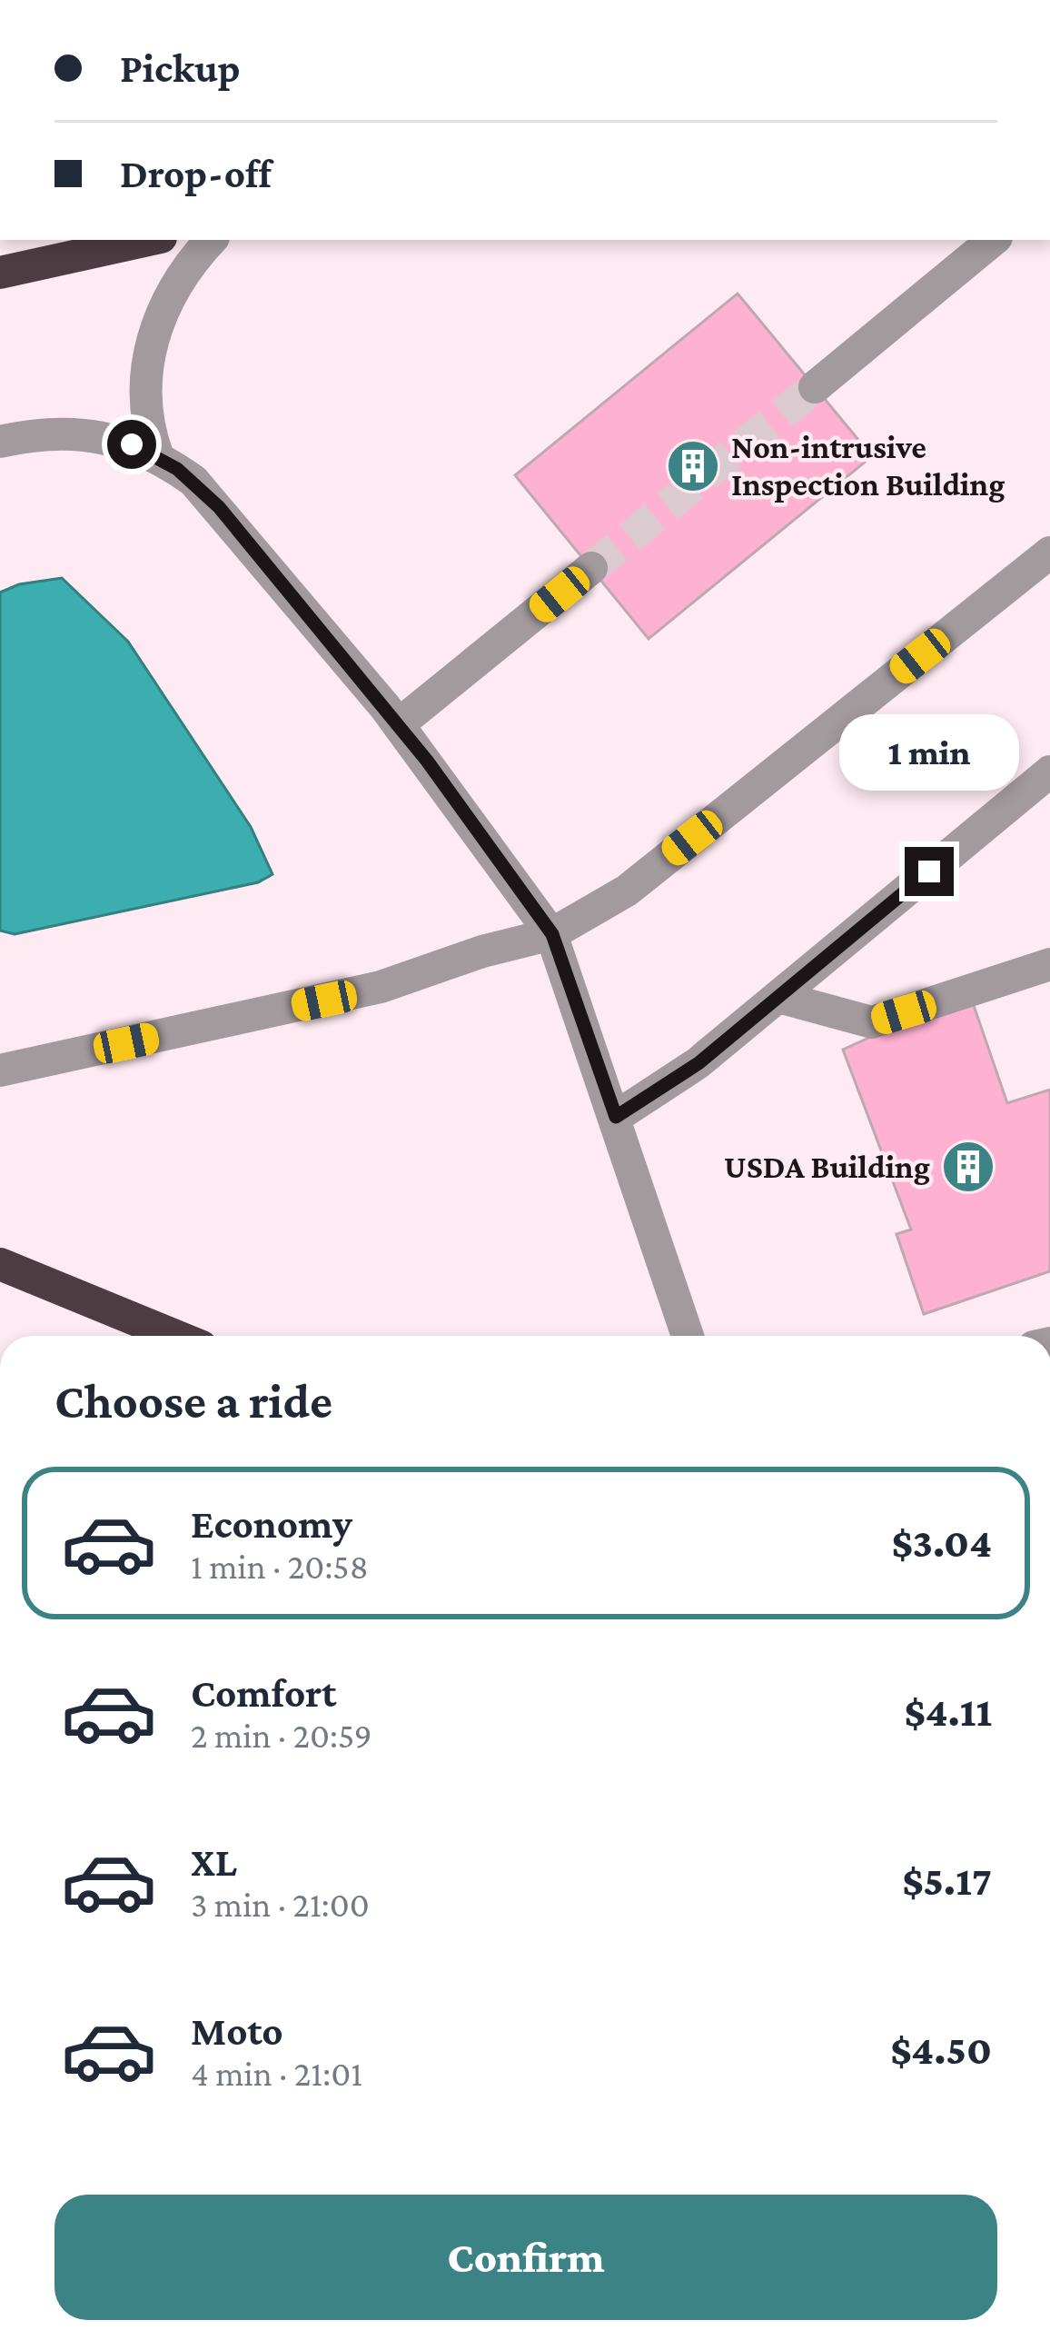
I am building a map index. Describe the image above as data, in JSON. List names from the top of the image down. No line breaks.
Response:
{"places":{"building":["Non-intrusive Inspection Building","USDA Building"]},"page":{"banner":["Pickup","Drop-off"],"bubble":"1 min","heading":"Choose a ride","list":[{"name":"Economy","note":"1 min · 20:58","value":"$3.04"},{"name":"Comfort","note":"2 min · 20:59","value":"$4.11"},{"name":"XL","note":"3 min · 21:00","value":"$5.17"},{"name":"Moto","note":"4 min · 21:01","value":"$4.50"}],"buttons":"Confirm"}}
